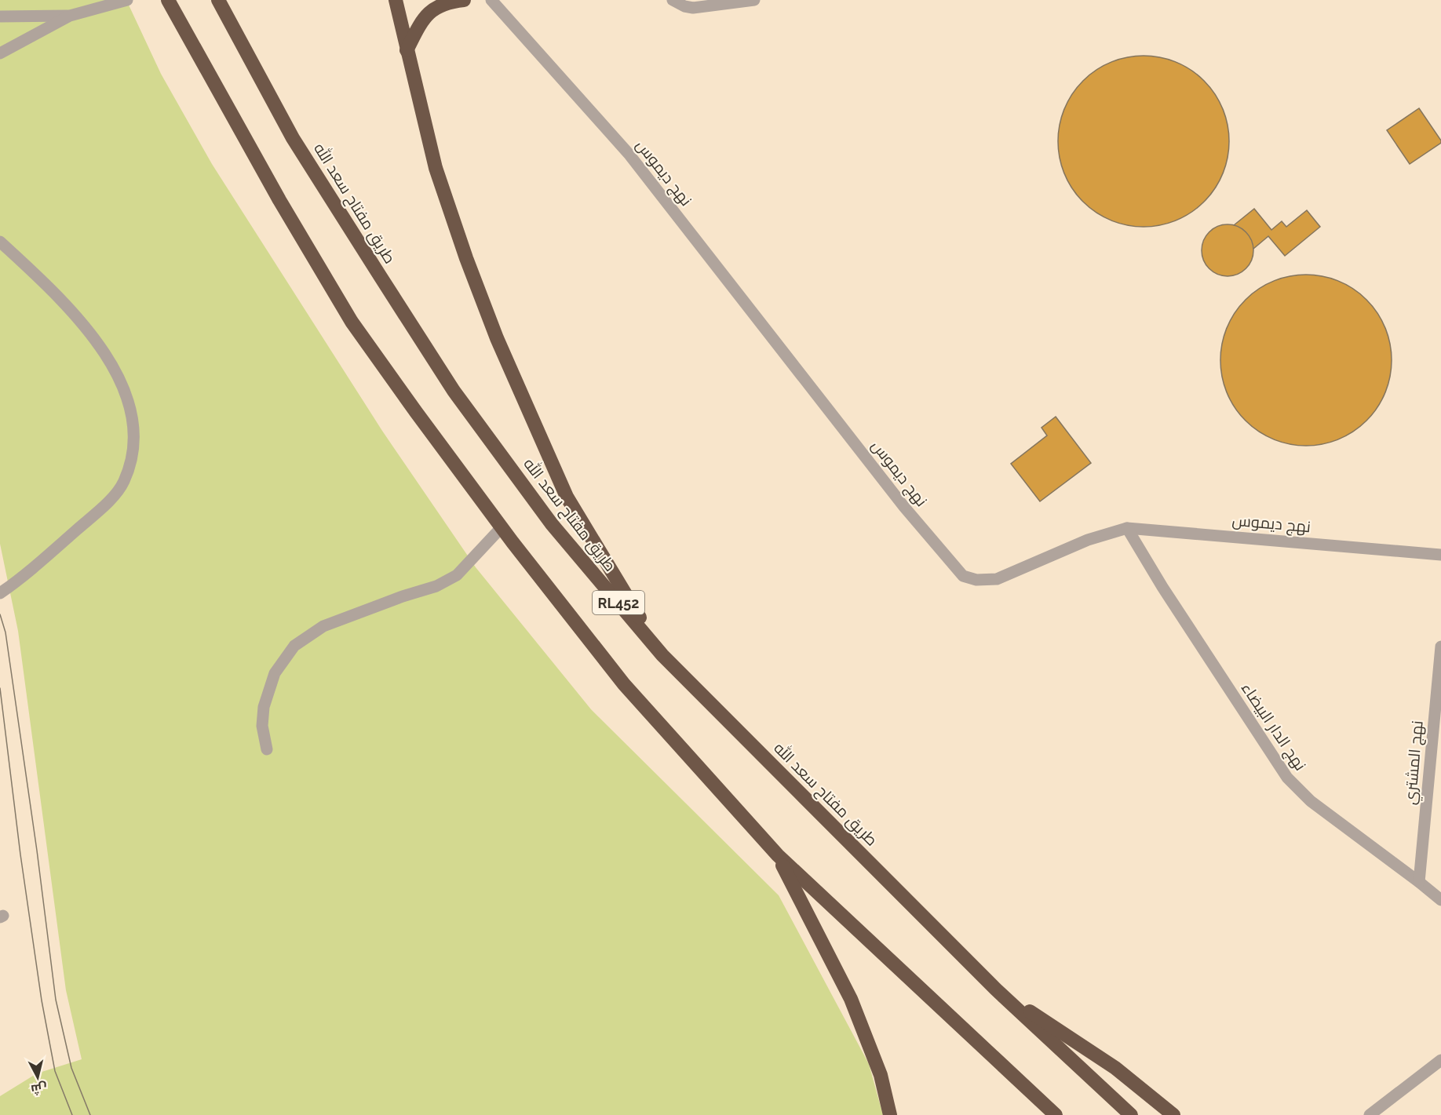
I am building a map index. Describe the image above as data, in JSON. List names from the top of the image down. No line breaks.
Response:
{"streets":{"highway":["طريق مفتاح سعد الله","RL452"],"street":["نهج ديموس","نهج الدار البيضاء","نهج المشتري"]},"crossings":[["نهج ديموس","نهج الدار البيضاء"],["نهج الدار البيضاء","نهج المشتري"]],"north":"bottom"}
